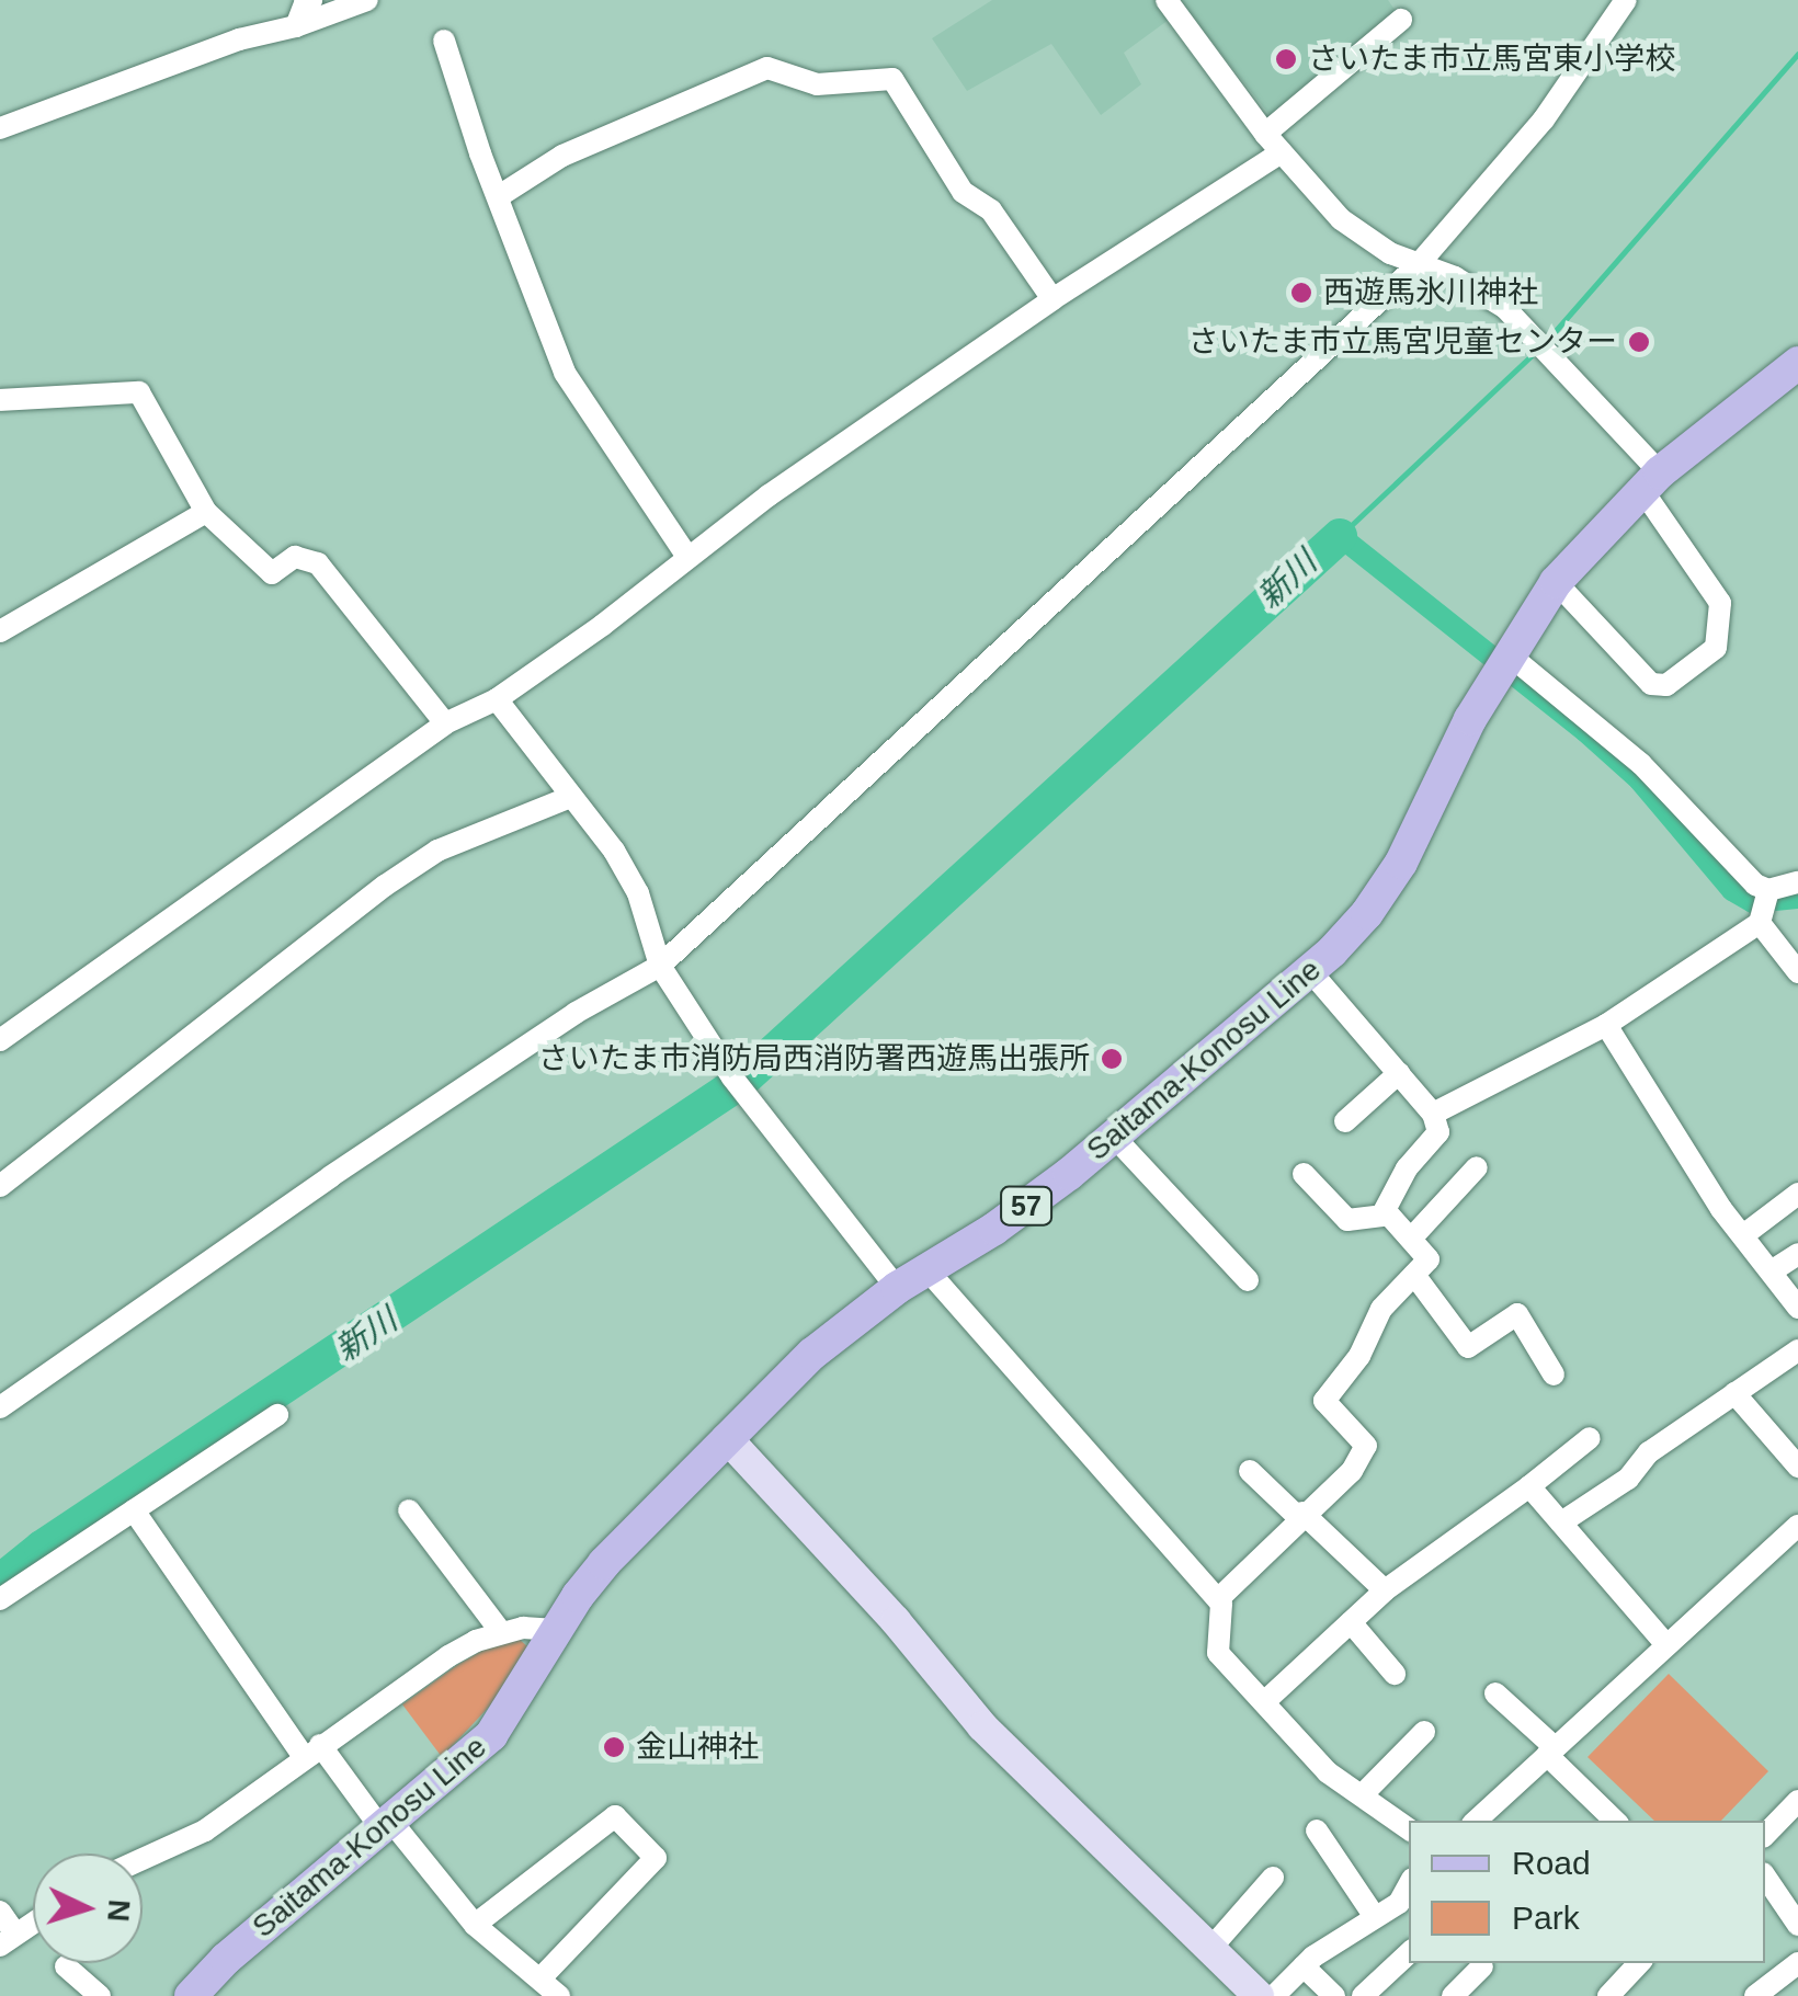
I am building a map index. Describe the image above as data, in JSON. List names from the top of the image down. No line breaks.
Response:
{"streets":{"main road":["Saitama-Konosu Line","57"]},"water":["新川"],"places":["さいたま市立馬宮東小学校","西遊馬氷川神社","さいたま市立馬宮児童センター","さいたま市消防局西消防署西遊馬出張所","金山神社"],"legend":["Road","Park"],"north":"right"}
